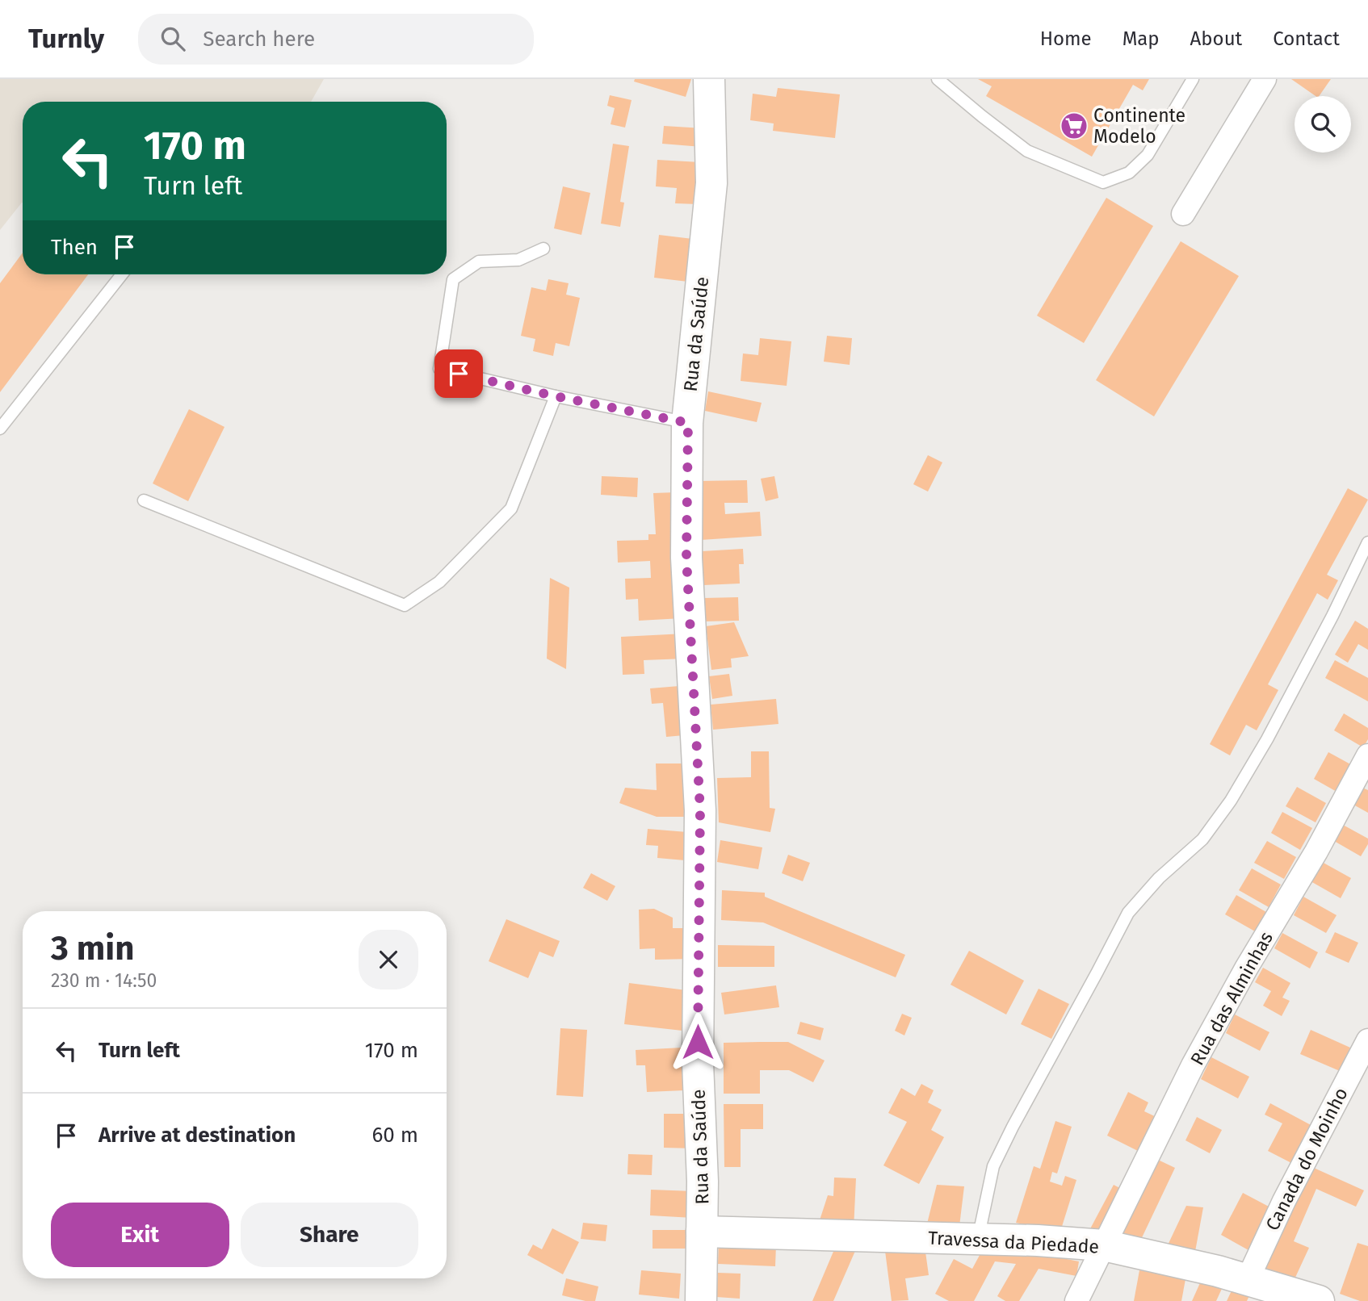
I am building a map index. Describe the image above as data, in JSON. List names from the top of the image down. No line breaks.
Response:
{"streets":{"street":["Rua da Saúde","Rua das Alminhas","Canada do Moinho","Travessa da Piedade"]},"crossings":[["Rua da Saúde","Travessa da Piedade"],["Rua das Alminhas","Travessa da Piedade"],["Canada do Moinho","Travessa da Piedade"]],"places":{"supermarket":["Continente Modelo"]},"page":{"header":"Turnly","search":"Search here","nav":["Home","Map","About","Contact"],"turn":["170 m","Turn left"],"then":"Then","heading":["3 min","230 m · 14:50"],"list":[{"name":"Turn left","value":"170 m"},{"name":"Arrive at destination","value":"60 m"}],"buttons":["Exit","Share"]}}
